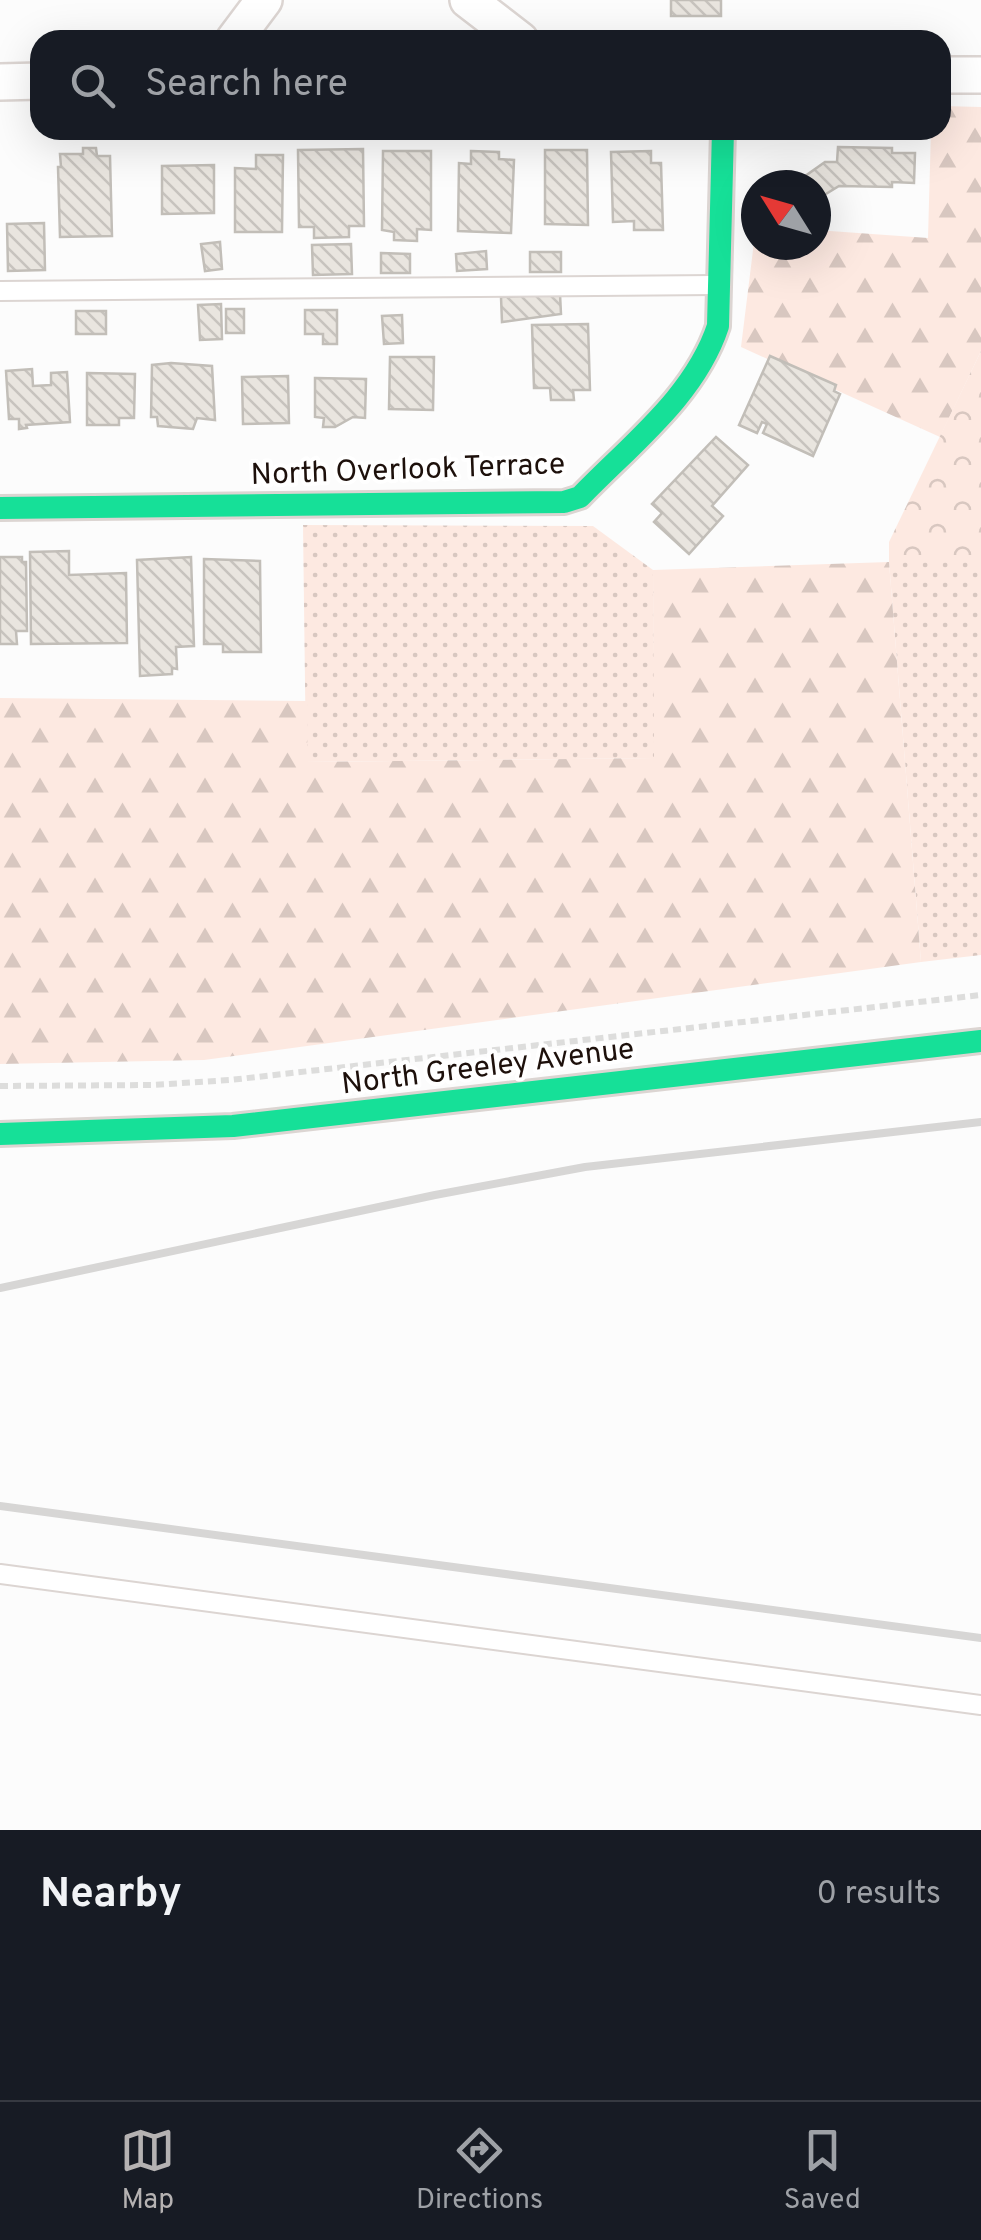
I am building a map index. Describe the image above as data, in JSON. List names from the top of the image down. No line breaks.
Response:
{"streets":{"street":["North Overlook Terrace","North Greeley Avenue"]},"north":"top left","page":{"search":"Search here","heading":["Nearby","0 results"],"nav":["Map","Directions","Saved"]}}
